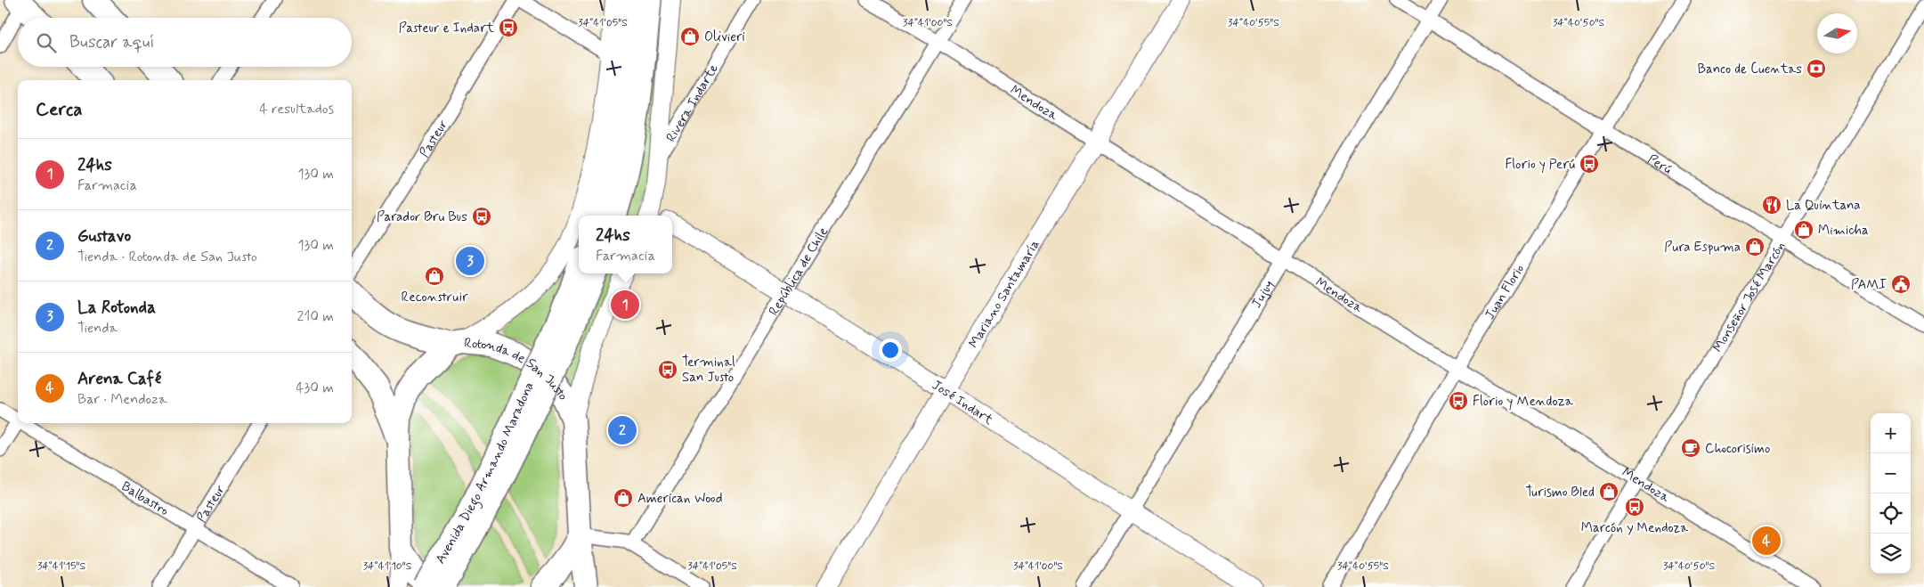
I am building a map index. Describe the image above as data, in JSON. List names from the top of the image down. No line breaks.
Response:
{"streets":{"highway":["Rotonda de San Justo"],"main road":["Avenida Diego Armando Maradona"],"street":["Rivera Indarte","Mendoza","Pasteur","Perú","República de Chile","Juan Florio","Mariano Santamaría","Jujuy","Monseñor José Marcón","José Indart","Balbastro"]},"crossings":[["Mendoza","República de Chile"],["Mendoza","Juan Florio"],["Mendoza","Mariano Santamaría"],["Mendoza","Jujuy"],["Mendoza","Monseñor José Marcón"],["Pasteur","Balbastro"],["Perú","Juan Florio"],["Perú","Jujuy"],["Perú","Monseñor José Marcón"],["República de Chile","José Indart"],["Mariano Santamaría","José Indart"],["Jujuy","José Indart"]],"places":{"bus stop":["Pasteur e Indart","Florio y Perú","Parador Bru Bus","Terminal San Justo","Florio y Mendoza","Marcón y Mendoza"],"shop":["Olivieri","Mimicha","Pura Espuma","Reconstruir","Turismo Bled","American Wood"],"bank":["Banco de Cuentas"],"restaurant":["La Quintana"],"public building":["PAMI"],"cafe":["Chocorisimo"]},"north":"right","page":{"search":"Buscar aquí","heading":["Cerca","4 resultados"],"list":[{"mark":"1","name":"24hs","note":"Farmacia","value":"130 m"},{"mark":"2","name":"Gustavo","note":"Tienda · Rotonda de San Justo","value":"130 m"},{"mark":"3","name":"La Rotonda","note":"Tienda","value":"210 m"},{"mark":"4","name":"Arena Café","note":"Bar · Mendoza","value":"430 m"}],"popup":["24hs","Farmacia"],"pins":["3","1","2","4"],"map_buttons":["+","−"]},"coordinates":["34°41'05\"S","34°41'00\"S","34°40'55\"S","34°40'50\"S","34°41'15\"S","34°41'10\"S"]}
